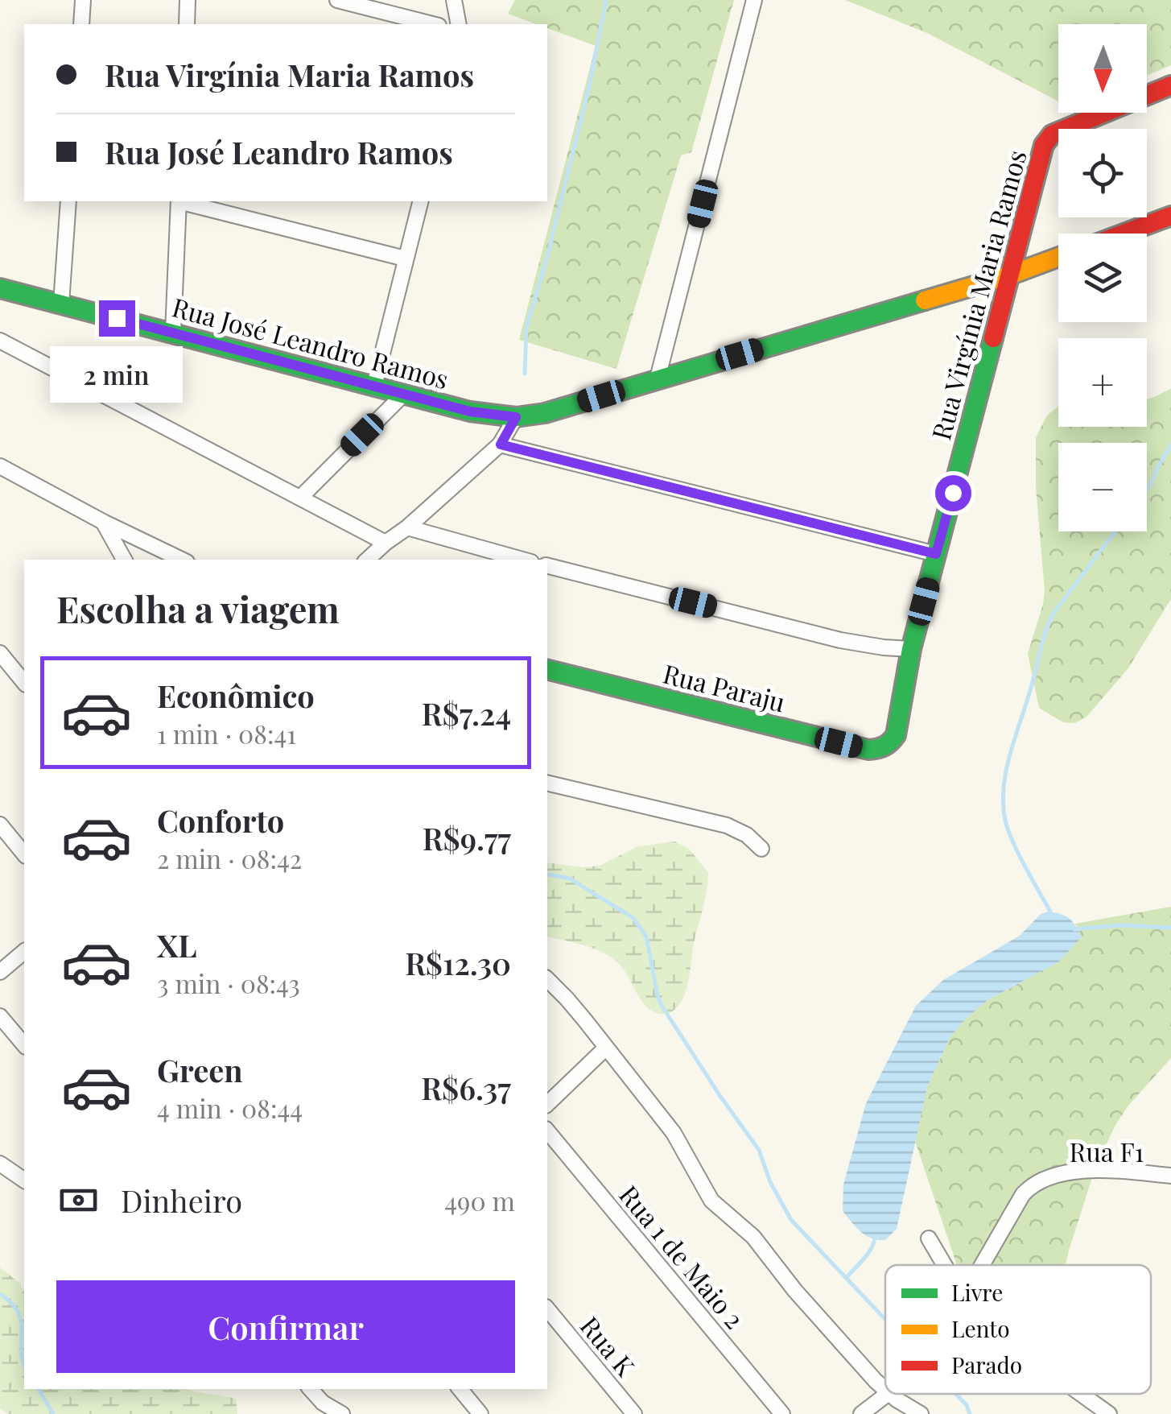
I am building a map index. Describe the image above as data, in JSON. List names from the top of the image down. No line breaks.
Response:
{"streets":{"street":["Rua Virgínia Maria Ramos","Rua José Leandro Ramos","Rua Paraju","Rua F1","Rua 1 de Maio 2","Rua K"]},"crossings":[["Rua Virgínia Maria Ramos","Rua José Leandro Ramos"],["Rua Virgínia Maria Ramos","Rua Paraju"]],"legend":["Livre","Lento","Parado"],"north":"bottom","page":{"map_buttons":["+","−"],"banner":["Rua Virgínia Maria Ramos","Rua José Leandro Ramos"],"bubble":"2 min","heading":"Escolha a viagem","list":[{"name":"Econômico","note":"1 min · 08:41","value":"R$7.24"},{"name":"Conforto","note":"2 min · 08:42","value":"R$9.77"},{"name":"XL","note":"3 min · 08:43","value":"R$12.30"},{"name":"Green","note":"4 min · 08:44","value":"R$6.37"}],"pay":["Dinheiro","490 m"],"buttons":"Confirmar"}}
